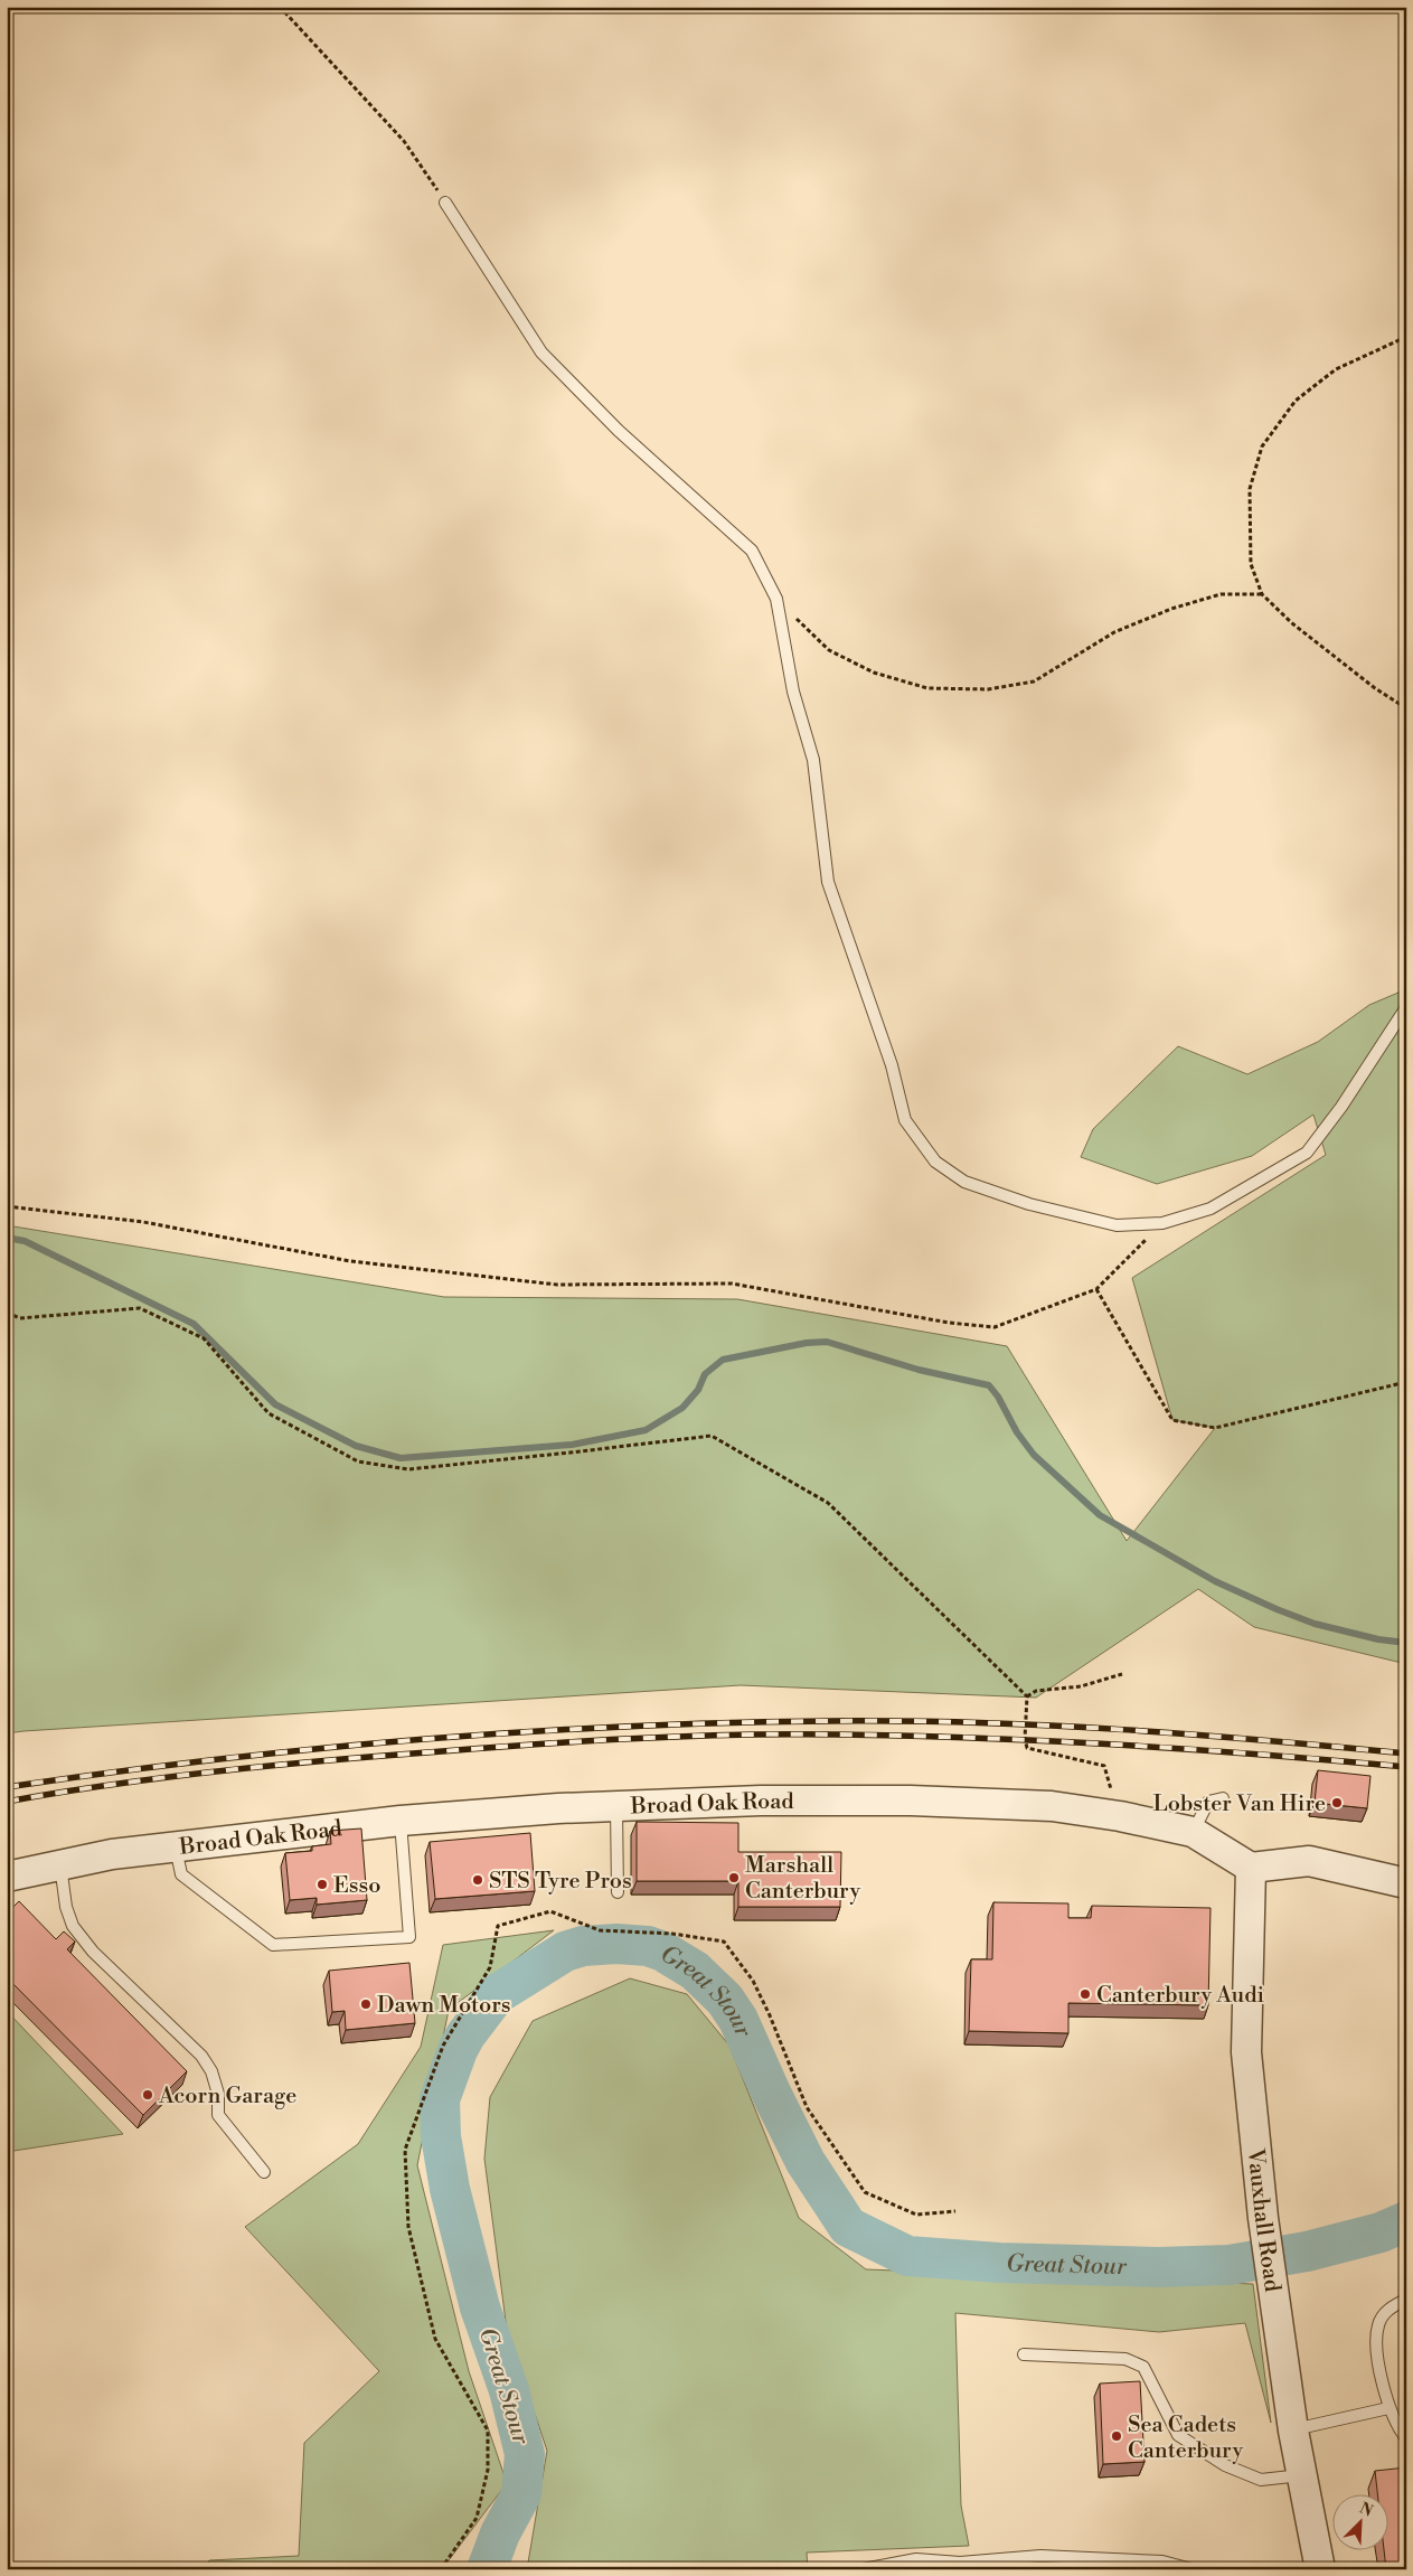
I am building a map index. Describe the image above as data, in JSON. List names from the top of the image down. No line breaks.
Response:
{"streets":{"street":["Broad Oak Road","Vauxhall Road"]},"crossings":[["Broad Oak Road","Vauxhall Road"]],"water":["Great Stour"],"places":["Lobster Van Hire","Marshall Canterbury","STS Tyre Pros","Esso","Canterbury Audi","Dawn Motors","Acorn Garage","Sea Cadets Canterbury"],"north":"top right"}
